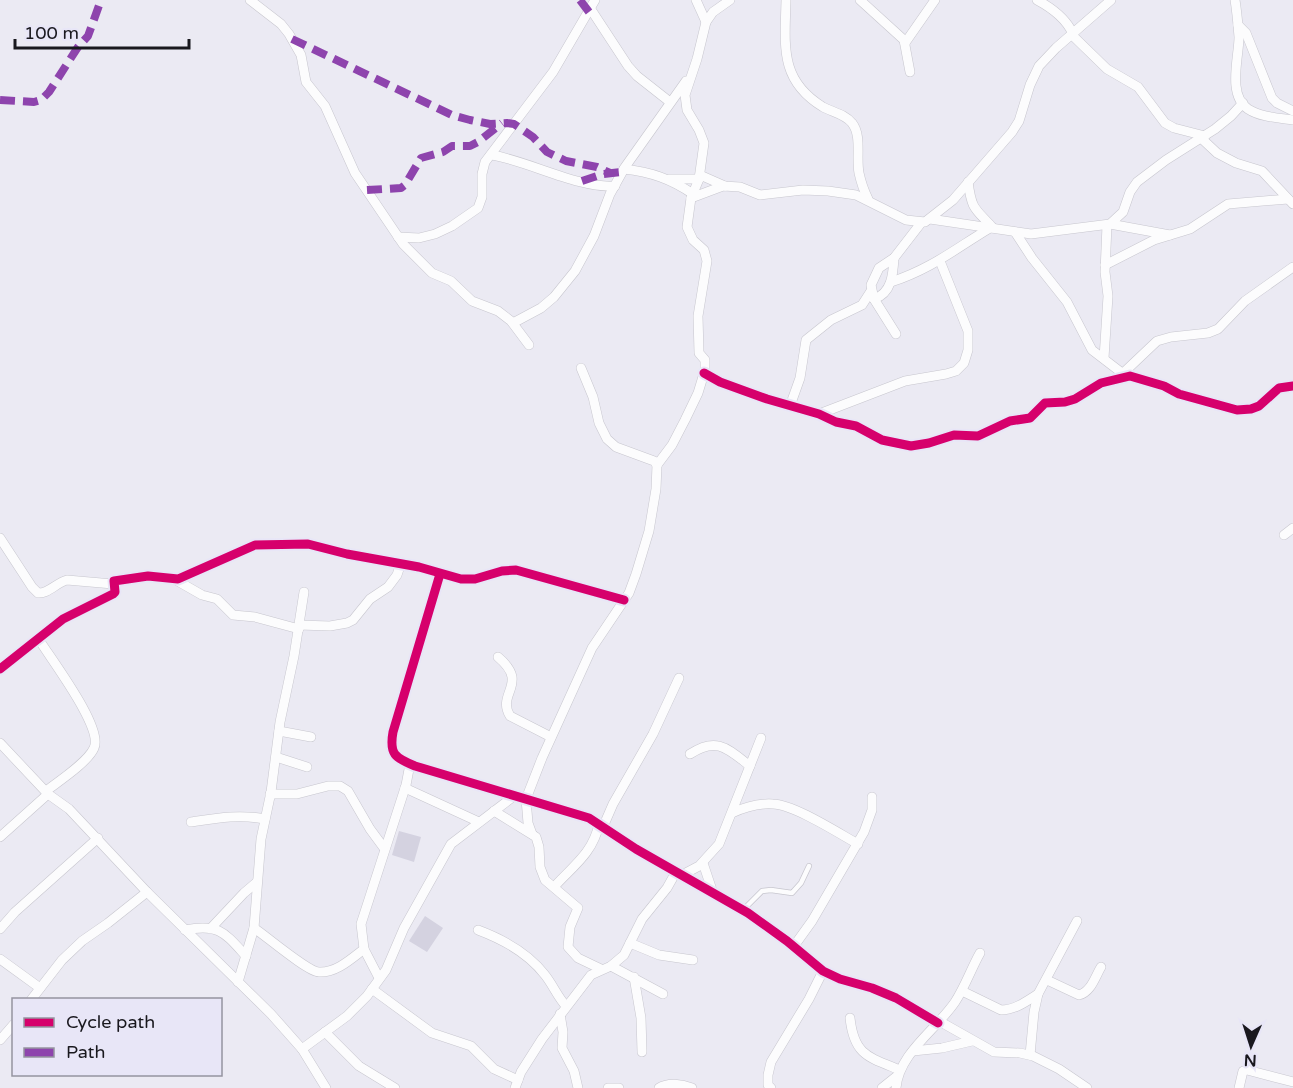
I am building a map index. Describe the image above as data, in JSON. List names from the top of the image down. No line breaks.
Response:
{"legend":["Cycle path","Path"],"scale_bar":"100 m","north":"bottom"}
